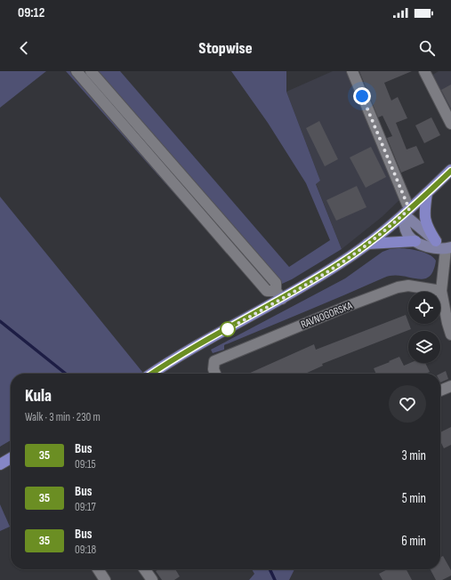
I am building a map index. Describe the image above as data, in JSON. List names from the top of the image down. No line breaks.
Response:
{"streets":{"street":["RAVNOGORSKA"]},"lines":["bus line 35"],"page":{"status":"09:12","header":"Stopwise","heading":["Kula","Walk · 3 min · 230 m"],"list":[{"mark":"35","name":"Bus","note":"09:15","value":"3 min"},{"mark":"35","name":"Bus","note":"09:17","value":"5 min"},{"mark":"35","name":"Bus","note":"09:18","value":"6 min"}]}}
